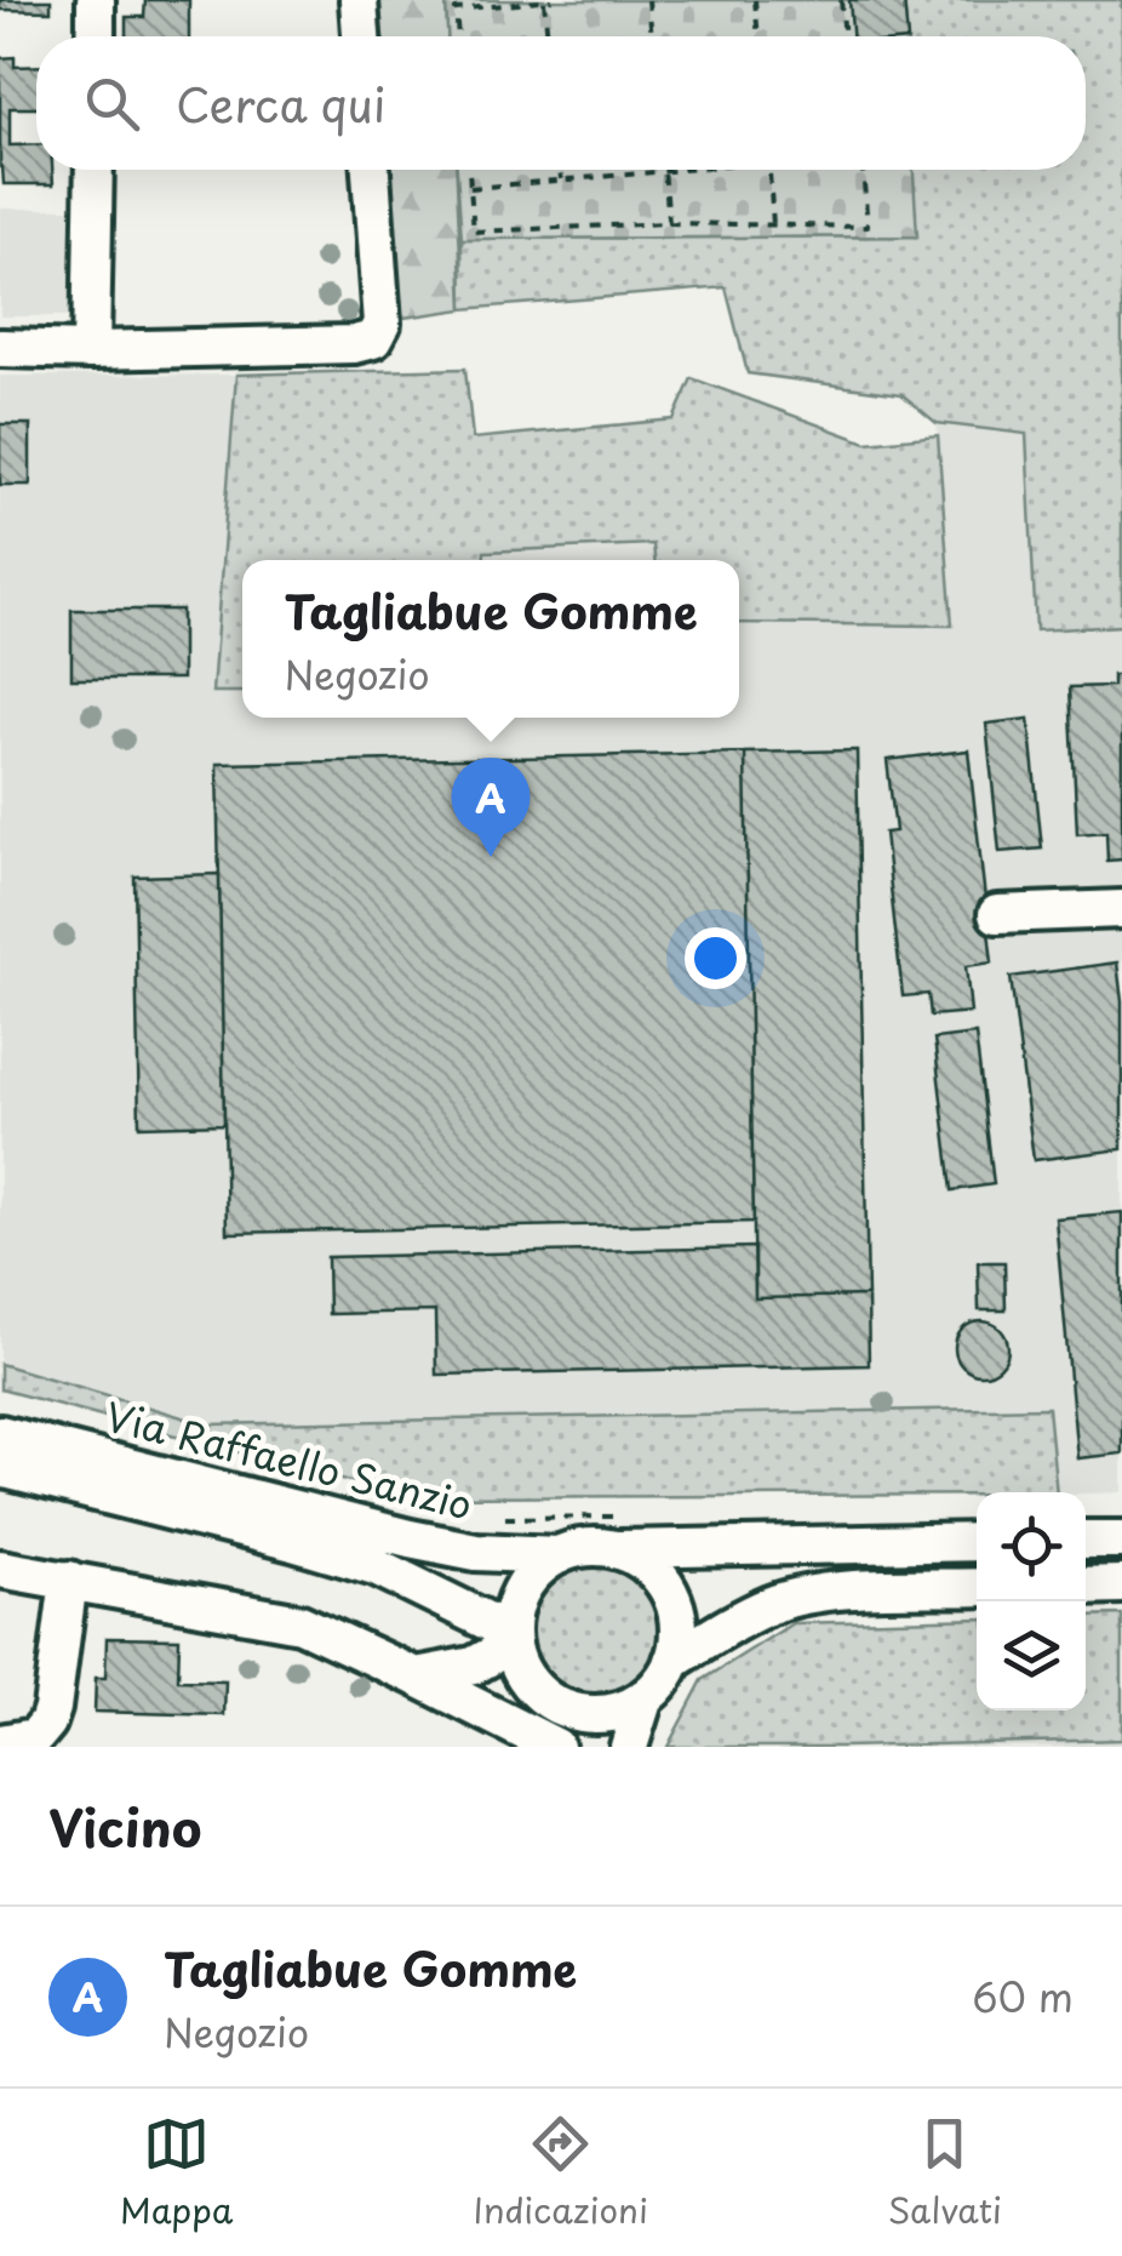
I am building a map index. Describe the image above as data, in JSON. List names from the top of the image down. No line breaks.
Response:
{"streets":{"street":["Via Raffaello Sanzio"]},"page":{"search":"Cerca qui","popup":["Tagliabue Gomme","Negozio"],"pins":"A","heading":"Vicino","list":[{"mark":"A","name":"Tagliabue Gomme","note":"Negozio","value":"60 m"}],"nav":["Mappa","Indicazioni","Salvati"]}}
